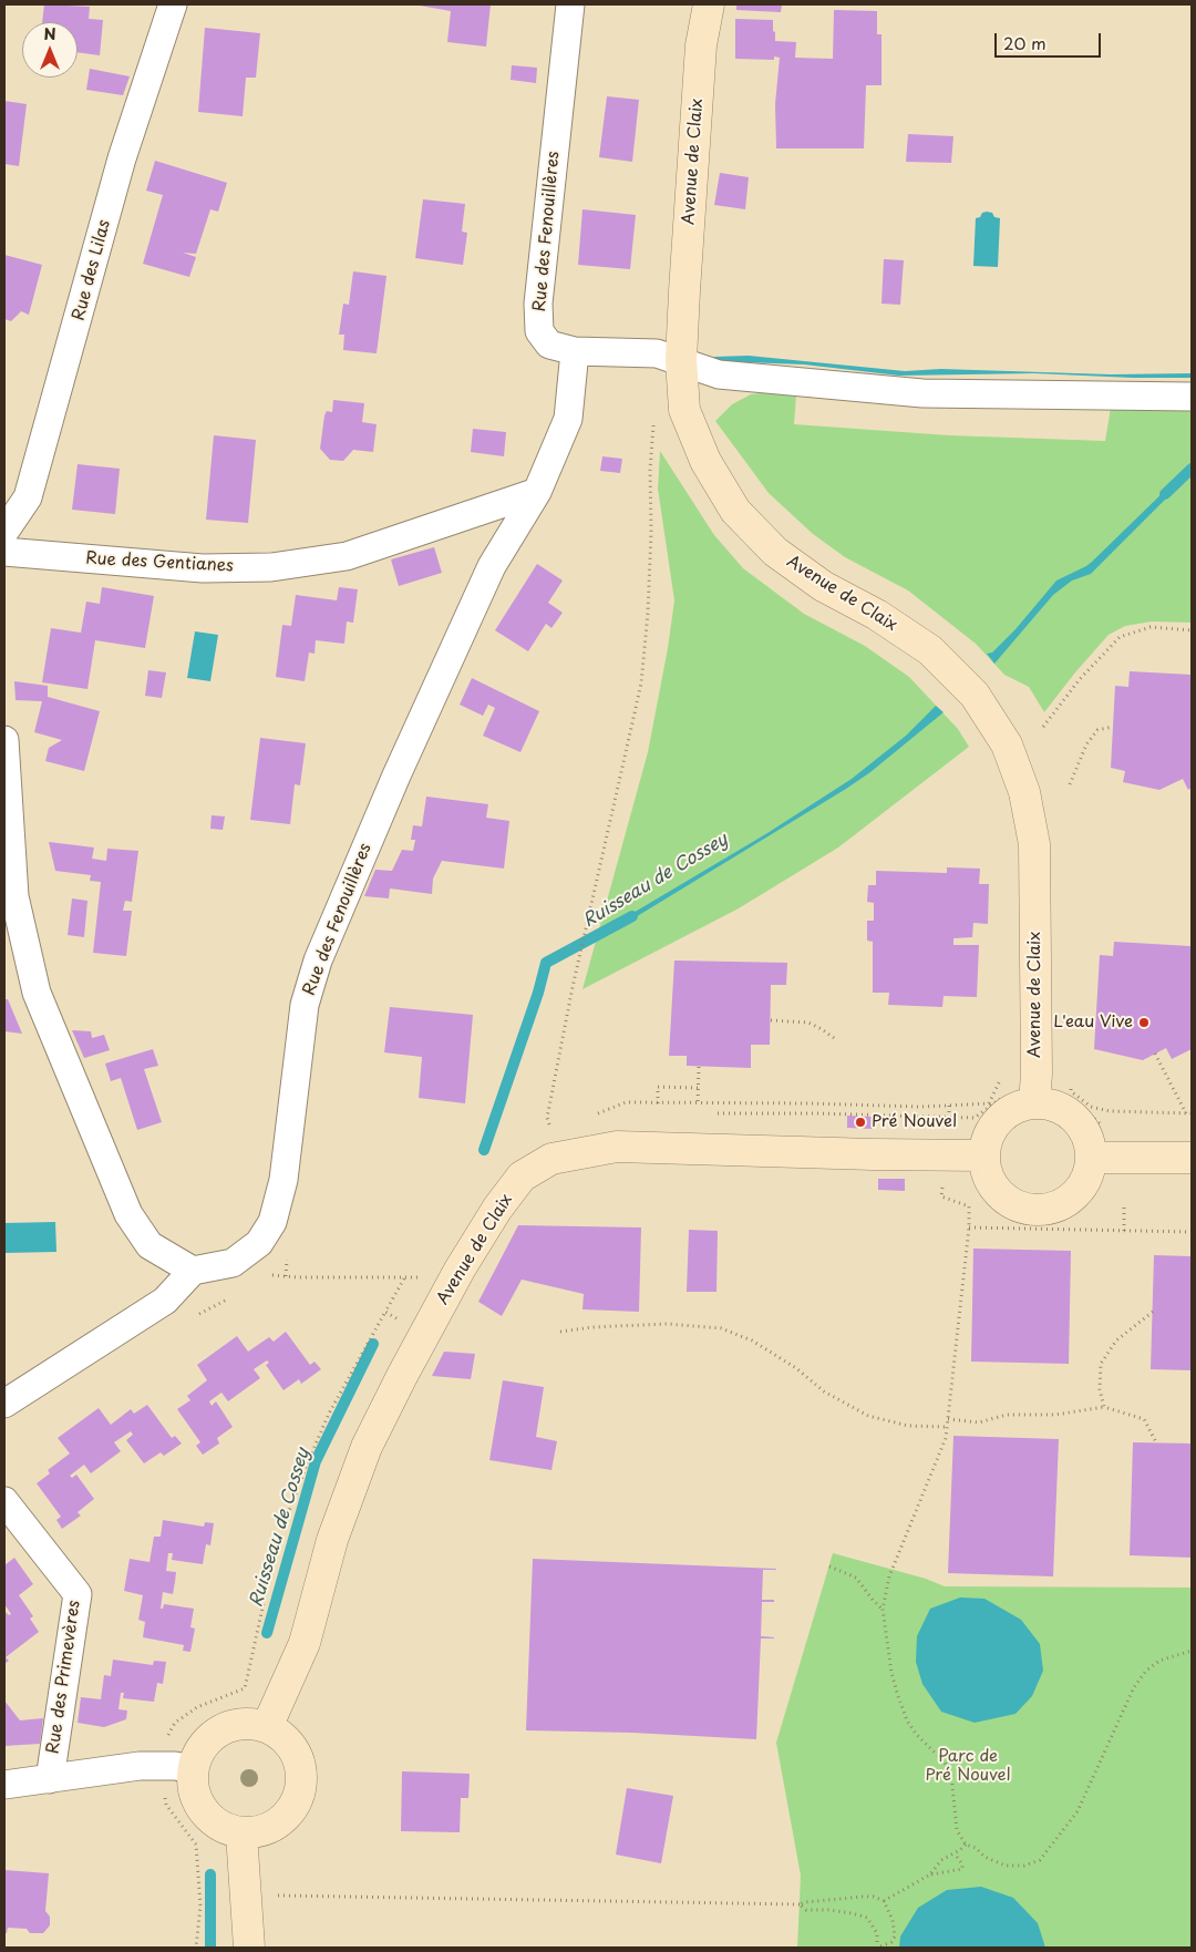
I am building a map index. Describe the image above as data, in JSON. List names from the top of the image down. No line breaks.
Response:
{"streets":{"main road":["Avenue de Claix"],"street":["Rue des Fenouillères","Rue des Lilas","Rue des Gentianes","Rue des Primevères"]},"crossings":[["Avenue de Claix","Rue des Primevères"],["Rue des Fenouillères","Rue des Gentianes"]],"water":["Ruisseau de Cossey"],"parks":["Parc de Pré Nouvel"],"places":["L'eau Vive","Pré Nouvel"],"scale_bar":"20 m","north":"top"}
